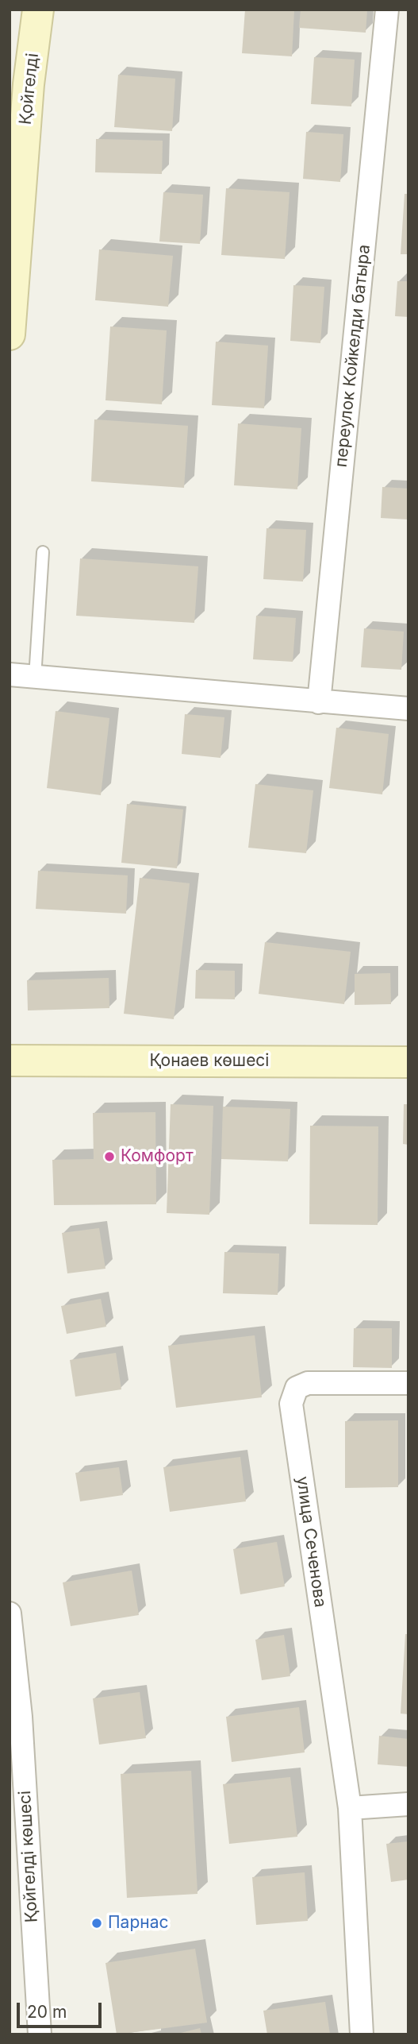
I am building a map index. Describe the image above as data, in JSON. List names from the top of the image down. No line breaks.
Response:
{"streets":{"main road":["Қойгелді","Қонаев көшесі"],"street":["переулок Койкелди батыра","улица Сеченова","Қойгелді көшесі"]},"places":["Комфорт","Парнас"],"scale_bar":"20 m"}
